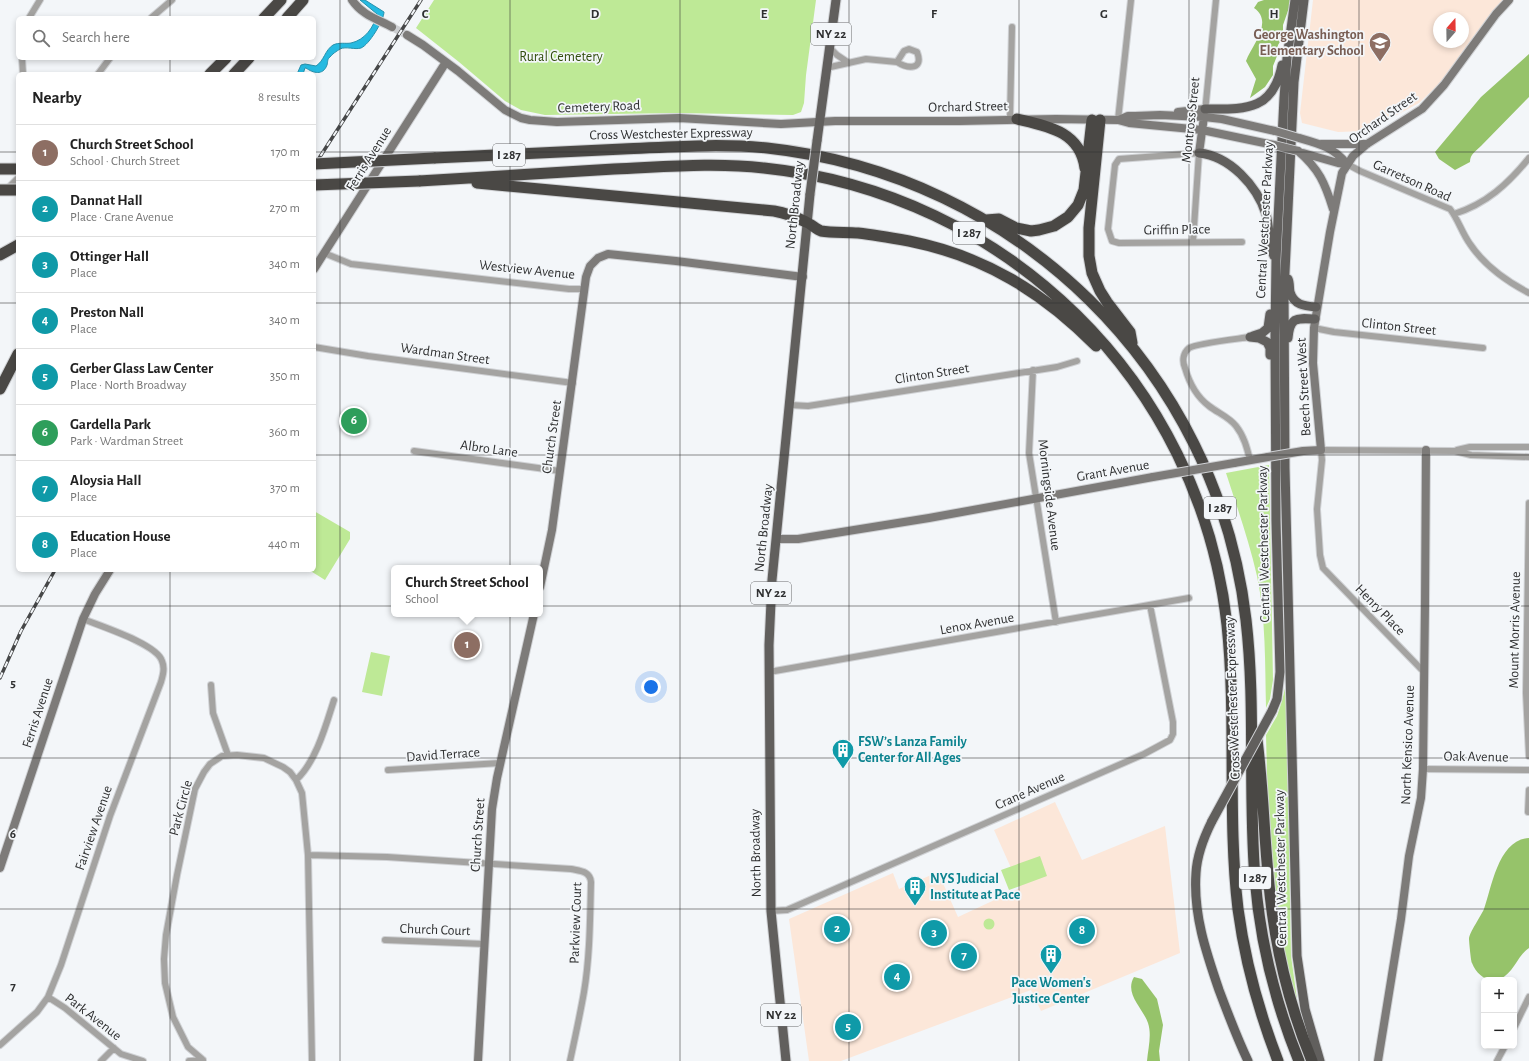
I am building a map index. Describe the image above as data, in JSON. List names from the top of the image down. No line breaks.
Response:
{"streets":{"highway":["Cross Westchester Expressway","I 287"],"main road":["NY 22","North Broadway","Central Westchester Parkway"],"street":["Cemetery Road","Orchard Street","Montross Street","Ferris Avenue","Garretson Road","Griffin Place","Westview Avenue","Clinton Street","Wardman Street","Beech Street West","Church Street","Albro Lane","Grant Avenue","Morningside Avenue","Henry Place","Lenox Avenue","Mount Morris Avenue","North Kensico Avenue","David Terrace","Oak Avenue","Crane Avenue","Park Circle","Fairview Avenue","Parkview Court","Church Court","Park Avenue"]},"crossings":[["Cemetery Road","Orchard Street"],["Cemetery Road","Ferris Avenue"],["Cemetery Road","North Broadway"],["Orchard Street","Montross Street"],["Orchard Street","Garretson Road"],["Orchard Street","North Broadway"],["Orchard Street","Beech Street West"],["Montross Street","Griffin Place"],["Ferris Avenue","Westview Avenue"],["Ferris Avenue","Fairview Avenue"],["Garretson Road","Beech Street West"],["North Broadway","Westview Avenue"],["North Broadway","Clinton Street"],["North Broadway","Grant Avenue"],["North Broadway","Lenox Avenue"],["North Broadway","Crane Avenue"],["Westview Avenue","Church Street"],["Clinton Street","Beech Street West"],["Clinton Street","Morningside Avenue"],["Wardman Street","Church Street"],["Beech Street West","Grant Avenue"],["Beech Street West","Henry Place"],["Church Street","Albro Lane"],["Church Street","David Terrace"],["Church Street","Parkview Court"],["Church Street","Church Court"],["Grant Avenue","Morningside Avenue"],["Grant Avenue","North Kensico Avenue"],["Morningside Avenue","Lenox Avenue"],["Henry Place","North Kensico Avenue"],["Lenox Avenue","Crane Avenue"],["North Kensico Avenue","Oak Avenue"],["Park Circle","Parkview Court"],["Fairview Avenue","Park Avenue"]],"parks":["Rural Cemetery"],"places":{"school or university":["George Washington Elementary School"],"building":["FSW’s Lanza Family Center for All Ages","NYS Judicial Institute at Pace","Pace Women's Justice Center"]},"north":"top","page":{"search":"Search here","heading":["Nearby","8 results"],"list":[{"mark":"1","name":"Church Street School","note":"School · Church Street","value":"170 m"},{"mark":"2","name":"Dannat Hall","note":"Place · Crane Avenue","value":"270 m"},{"mark":"3","name":"Ottinger Hall","note":"Place","value":"340 m"},{"mark":"4","name":"Preston Nall","note":"Place","value":"340 m"},{"mark":"5","name":"Gerber Glass Law Center","note":"Place · North Broadway","value":"350 m"},{"mark":"6","name":"Gardella Park","note":"Park · Wardman Street","value":"360 m"},{"mark":"7","name":"Aloysia Hall","note":"Place","value":"370 m"},{"mark":"8","name":"Education House","note":"Place","value":"440 m"}],"pins":["6","1","2","8","3","7","4","5"],"popup":["Church Street School","School"],"map_buttons":["+","−"]},"grid":{"columns":["C","D","E","F","G","H"],"rows":["5","6","7"]}}
